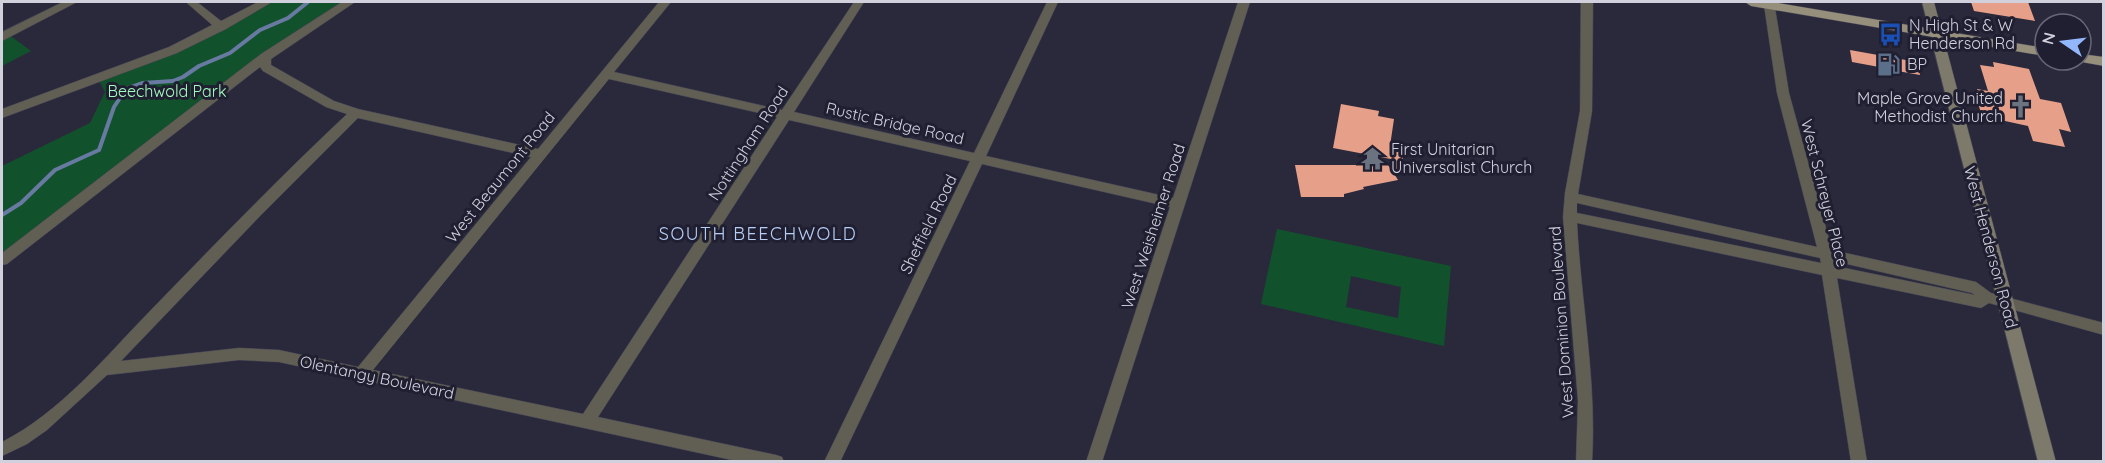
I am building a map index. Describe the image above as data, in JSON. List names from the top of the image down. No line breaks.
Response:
{"streets":{"main road":["West Henderson Road"],"street":["Rustic Bridge Road","Nottingham Road","West Beaumont Road","West Schreyer Place","Sheffield Road","West Weisheimer Road","West Dominion Boulevard","Olentangy Boulevard"]},"crossings":[["Rustic Bridge Road","Nottingham Road"],["Rustic Bridge Road","West Beaumont Road"],["Rustic Bridge Road","Sheffield Road"],["Rustic Bridge Road","West Weisheimer Road"],["Nottingham Road","Olentangy Boulevard"],["West Beaumont Road","Olentangy Boulevard"]],"districts":["SOUTH BEECHWOLD"],"parks":["Beechwold Park"],"places":{"bus stop":["N High St & W Henderson Rd"],"fuel station":["BP"],"church":["Maple Grove United Methodist Church"],"temple":["First Unitarian Universalist Church"]},"north":"left"}
